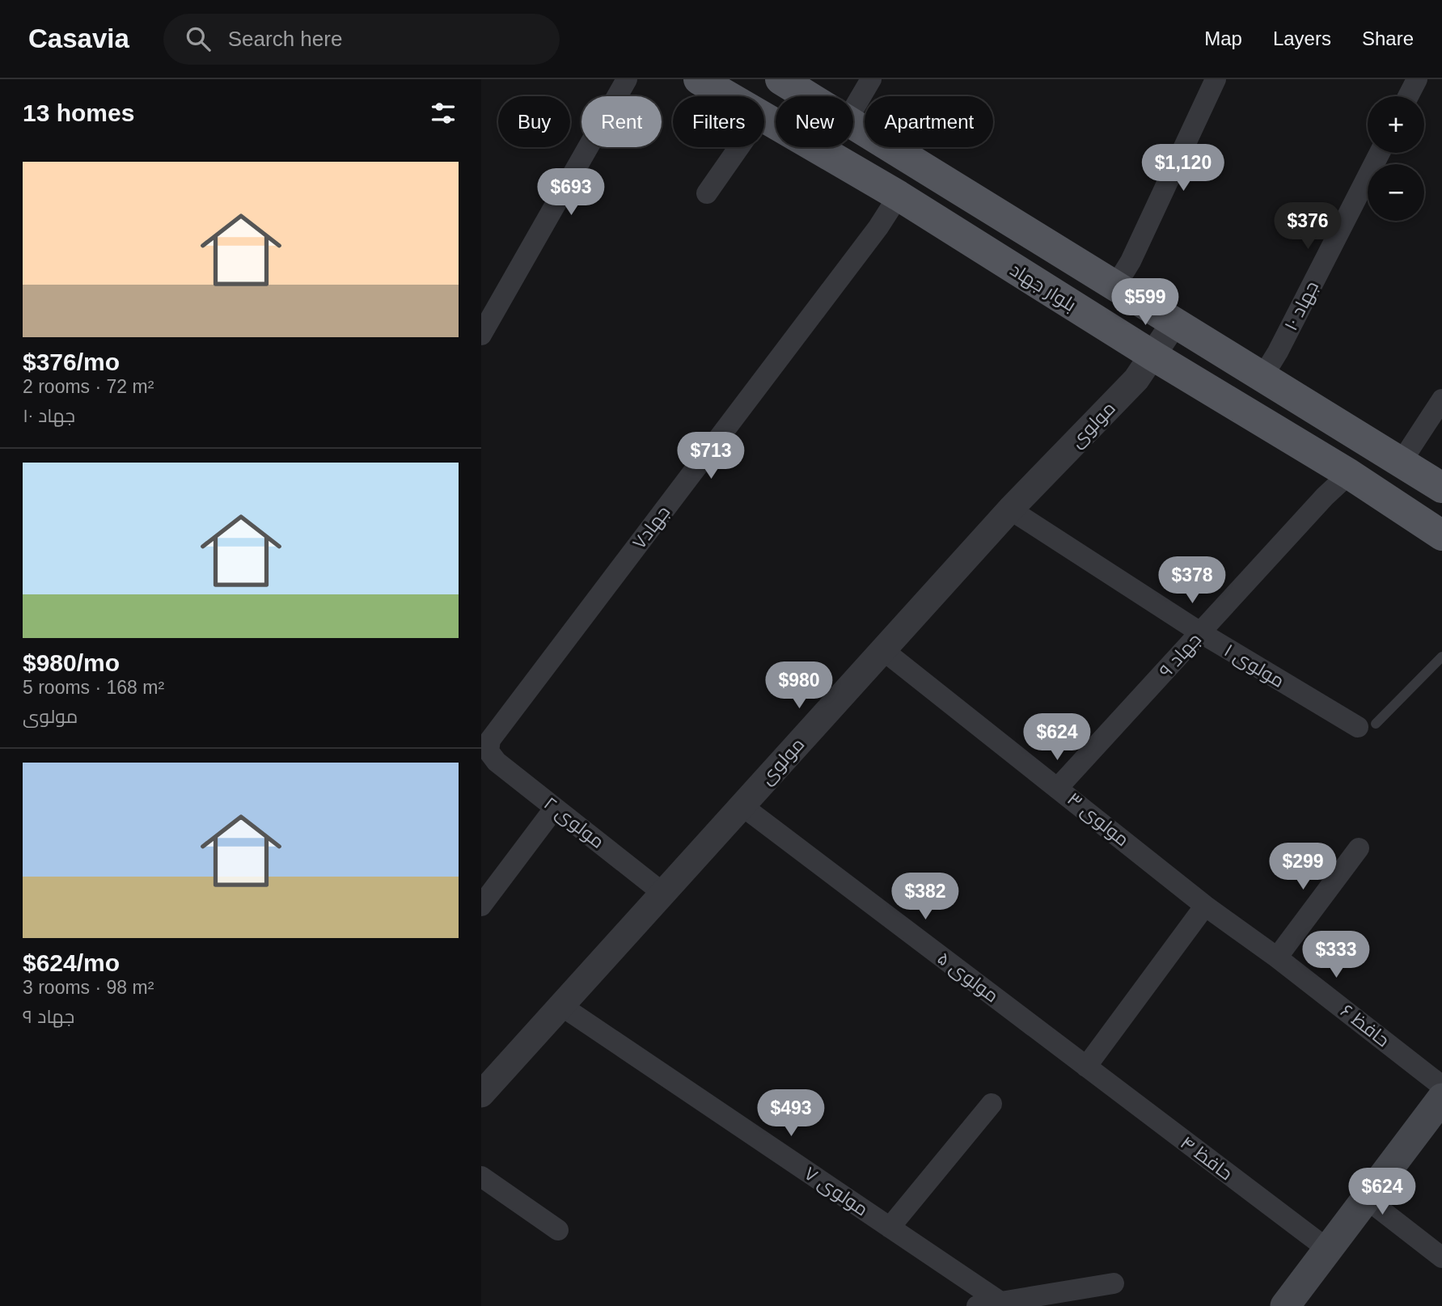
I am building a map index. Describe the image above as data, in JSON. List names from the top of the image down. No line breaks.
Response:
{"streets":{"main road":["بلوار جهاد"],"street":["جهاد ۱۰","مولوی","جهاد۷","جهاد ۹","مولوی ۱","مولوی ۳","مولوی ۲","مولوی ۵","حافظ ۶","حافظ ۴","مولوی ۷"]},"crossings":[["بلوار جهاد","جهاد ۱۰"],["بلوار جهاد","مولوی"],["بلوار جهاد","جهاد۷"],["بلوار جهاد","جهاد ۹"],["مولوی","مولوی ۱"],["مولوی","مولوی ۳"],["مولوی","مولوی ۲"],["مولوی","مولوی ۵"],["مولوی","مولوی ۷"],["جهاد۷","مولوی ۲"],["جهاد ۹","مولوی ۱"],["جهاد ۹","مولوی ۳"],["مولوی ۳","حافظ ۶"],["مولوی ۵","حافظ ۴"]],"page":{"header":"Casavia","search":"Search here","nav":["Map","Layers","Share"],"heading":"13 homes","map_buttons":["+","−"],"chip":["Buy","Rent","Filters","New","Apartment"],"price":["$1,120","$693","$376","$599","$713","$378","$980","$624","$299","$382","$333","$493","$624"],"list":[{"name":"$376/mo","note":"2 rooms · 72 m² · جهاد ۱۰"},{"name":"$980/mo","note":"5 rooms · 168 m² · مولوی"},{"name":"$624/mo","note":"3 rooms · 98 m² · جهاد ۹"}]}}
